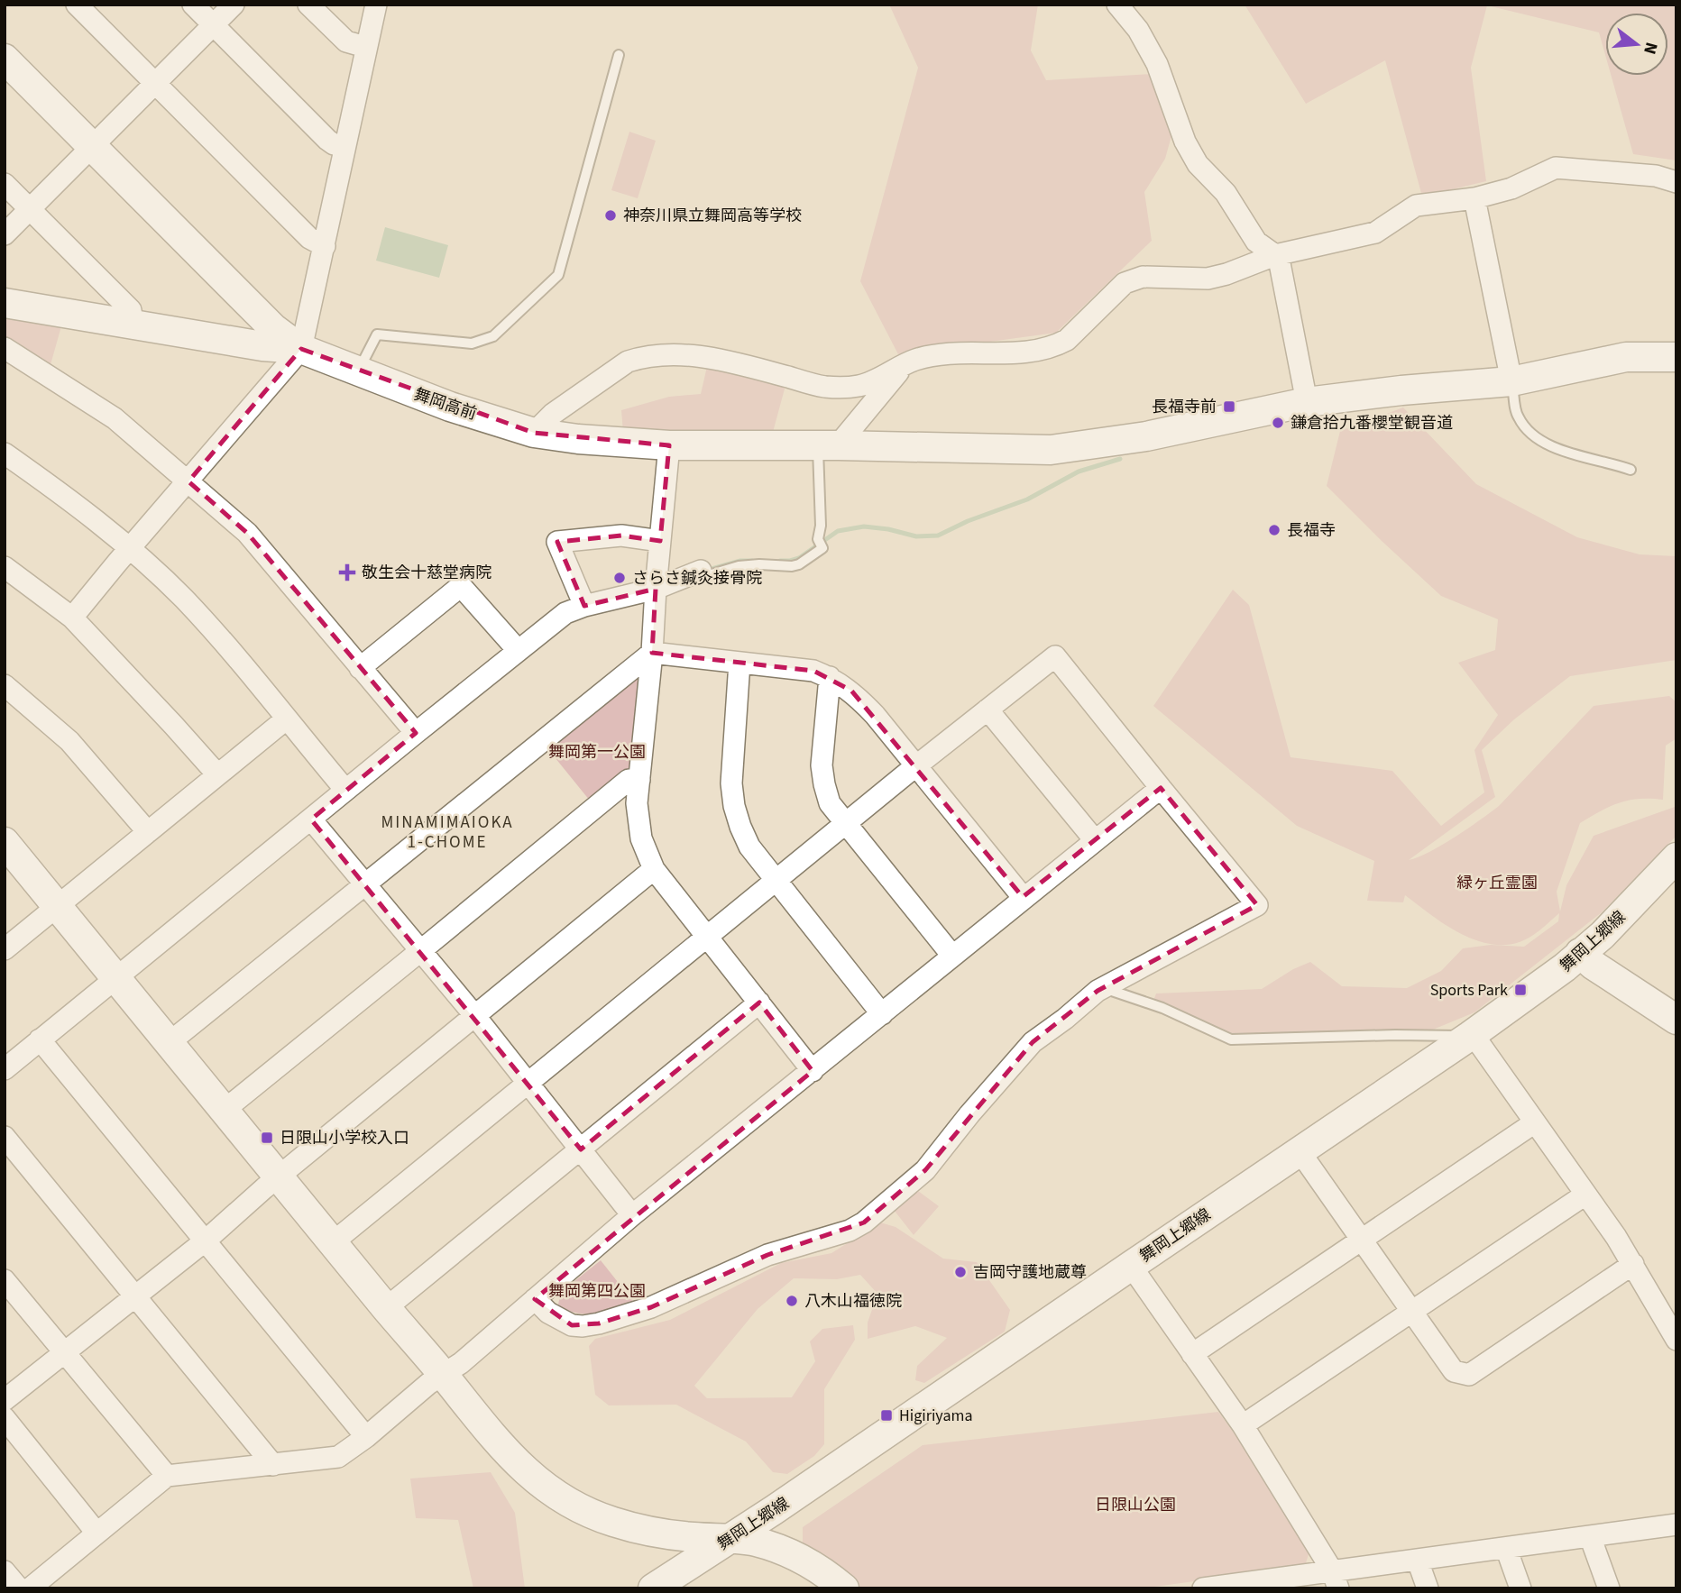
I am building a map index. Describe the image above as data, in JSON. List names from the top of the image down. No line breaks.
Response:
{"streets":{"street":["舞岡高前","舞岡上郷線"]},"districts":["MINAMIMAIOKA 1-CHOME"],"parks":["舞岡第一公園","緑ヶ丘霊園","舞岡第四公園","日限山公園"],"places":{"other":["神奈川県立舞岡高等学校","鎌倉拾九番櫻堂観音道","長福寺","さらさ鍼灸接骨院","吉岡守護地蔵尊","八木山福徳院"],"transit":["長福寺前","Sports Park","日限山小学校入口","Higiriyama"],"health":["敬生会十慈堂病院"]},"north":"right"}
